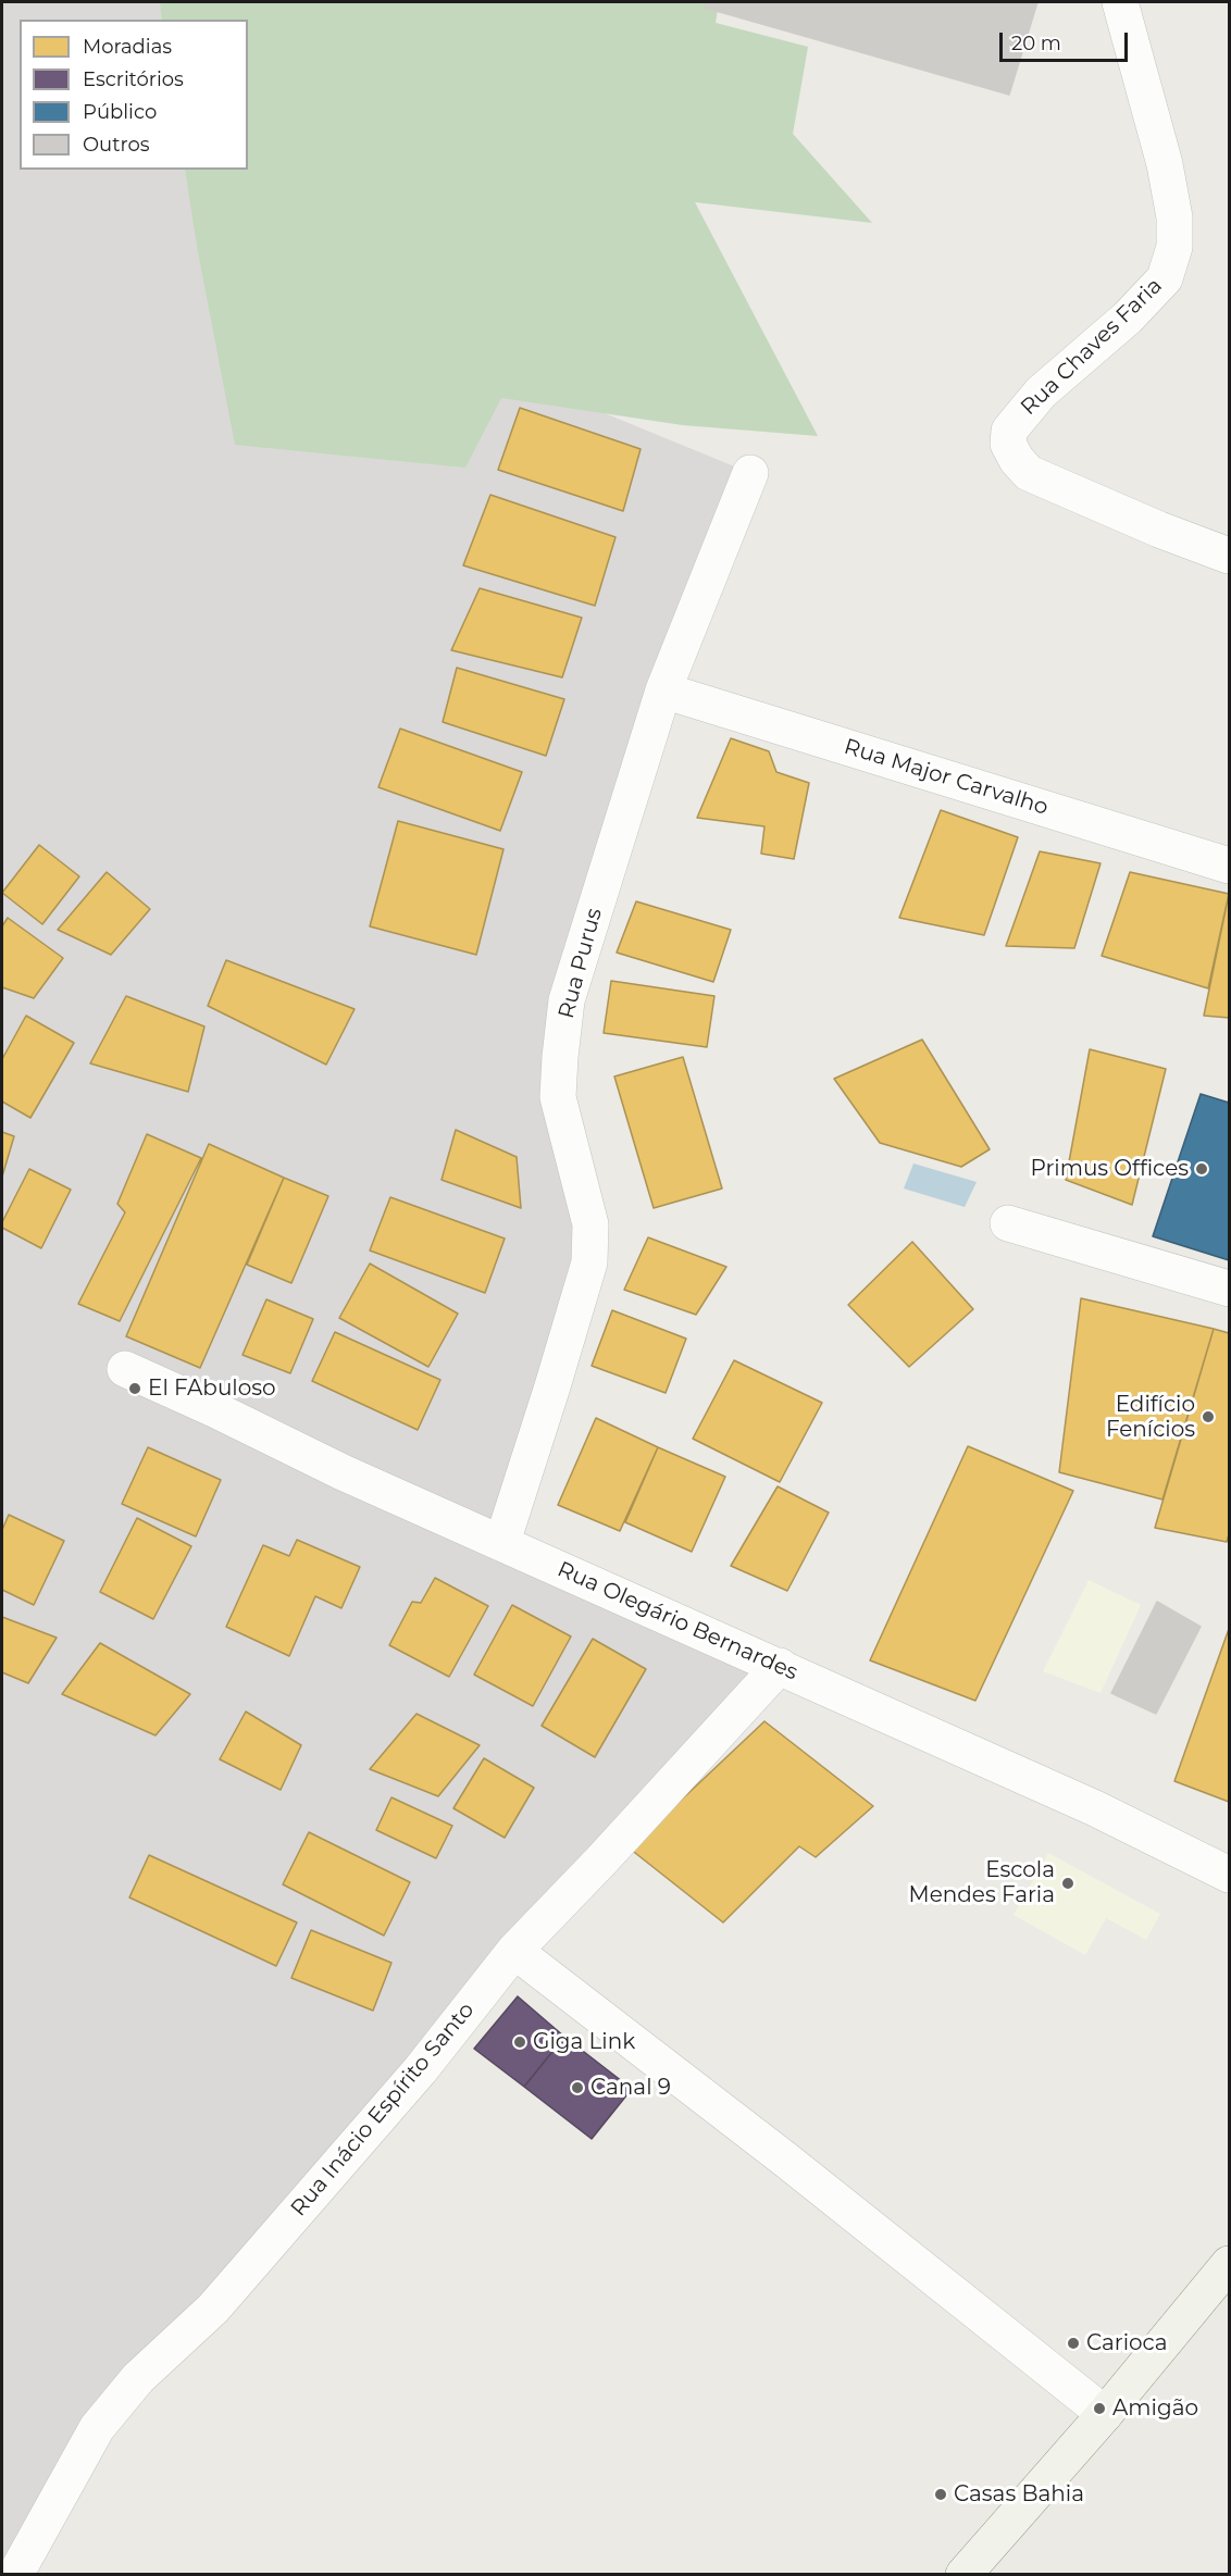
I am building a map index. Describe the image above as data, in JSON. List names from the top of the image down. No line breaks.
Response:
{"streets":{"street":["Rua Chaves Faria","Rua Major Carvalho","Rua Purus","Rua Olegário Bernardes","Rua Inácio Espírito Santo"]},"crossings":[["Rua Major Carvalho","Rua Purus"],["Rua Purus","Rua Olegário Bernardes"],["Rua Olegário Bernardes","Rua Inácio Espírito Santo"]],"places":["Primus Offices","El FAbuloso","Edifício Fenícios","Escola Mendes Faria","Giga Link","Canal 9","Carioca","Amigão","Casas Bahia"],"legend":["Moradias","Escritórios","Público","Outros"],"scale_bar":"20 m"}
